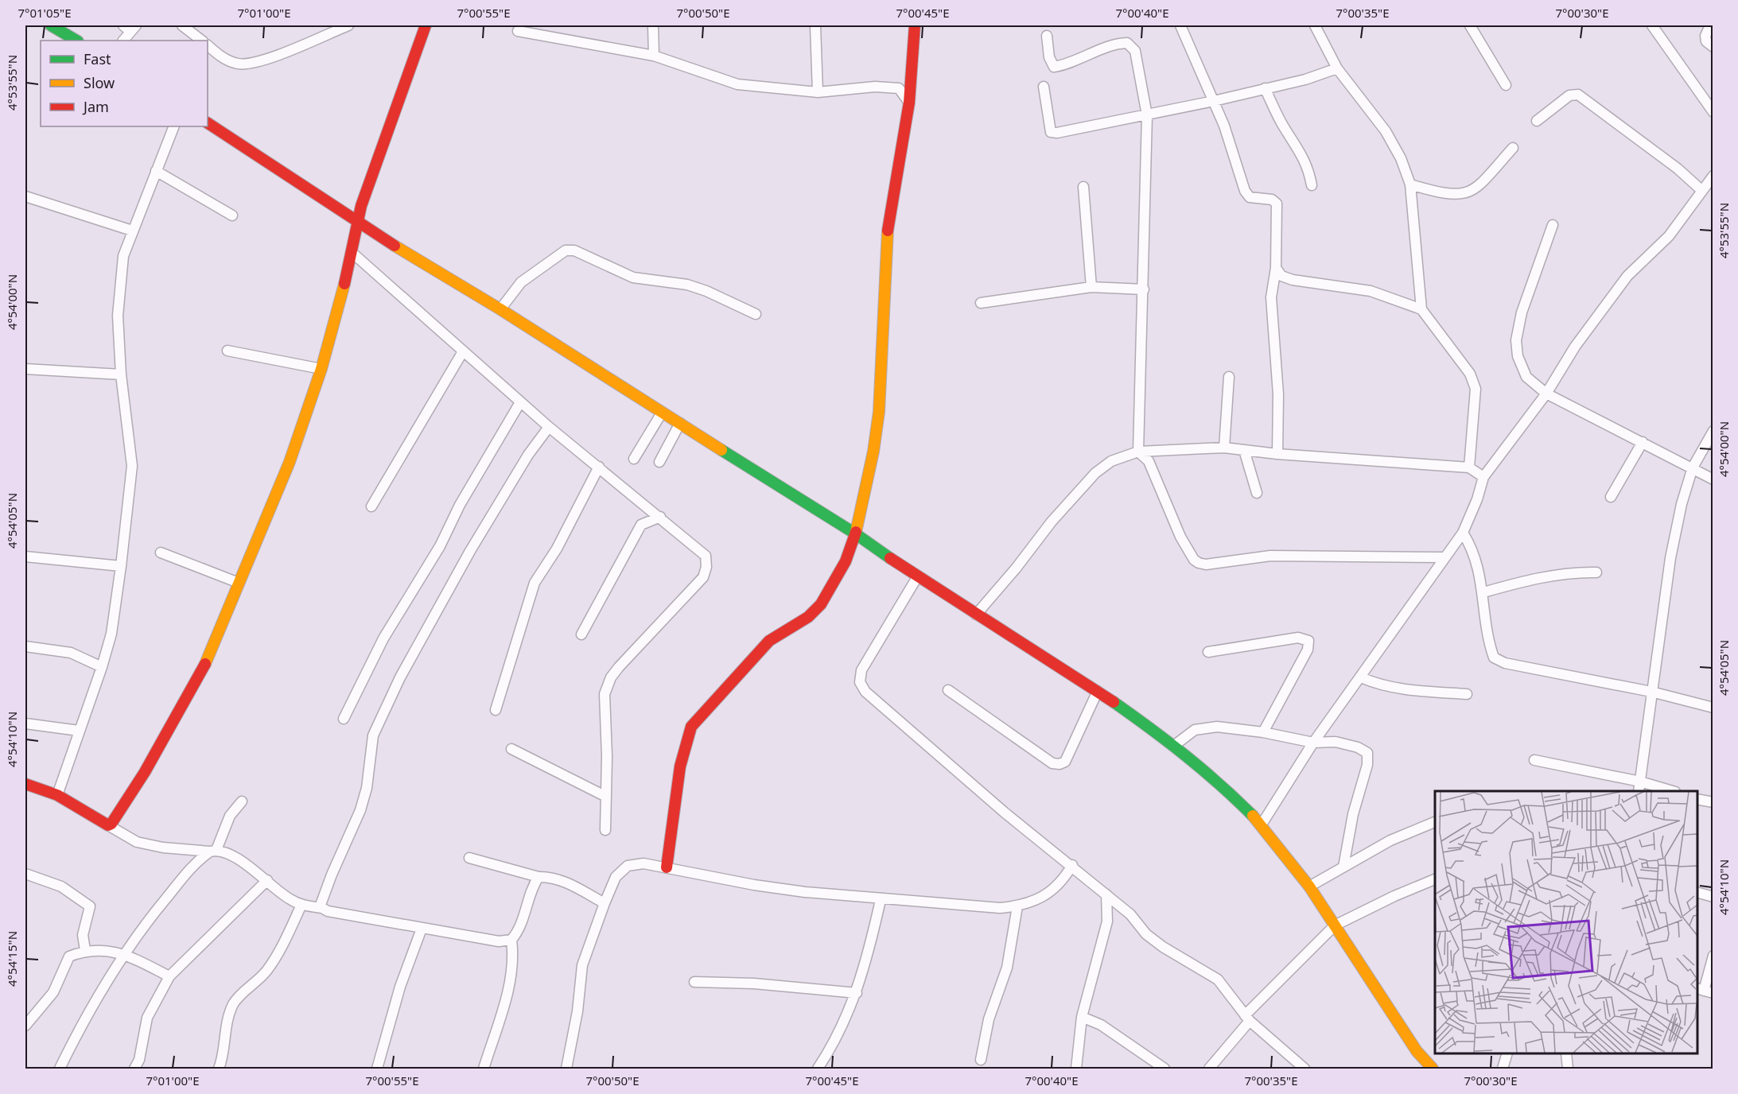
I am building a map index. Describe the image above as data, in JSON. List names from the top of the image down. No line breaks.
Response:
{"legend":["Fast","Slow","Jam"],"coordinates":["7°01'05\"E","7°01'00\"E","7°00'55\"E","7°00'50\"E","7°00'45\"E","7°00'40\"E","7°00'35\"E","7°00'30\"E","4°53'55\"N","4°54'00\"N","4°54'05\"N","4°54'10\"N","4°54'15\"N"]}
